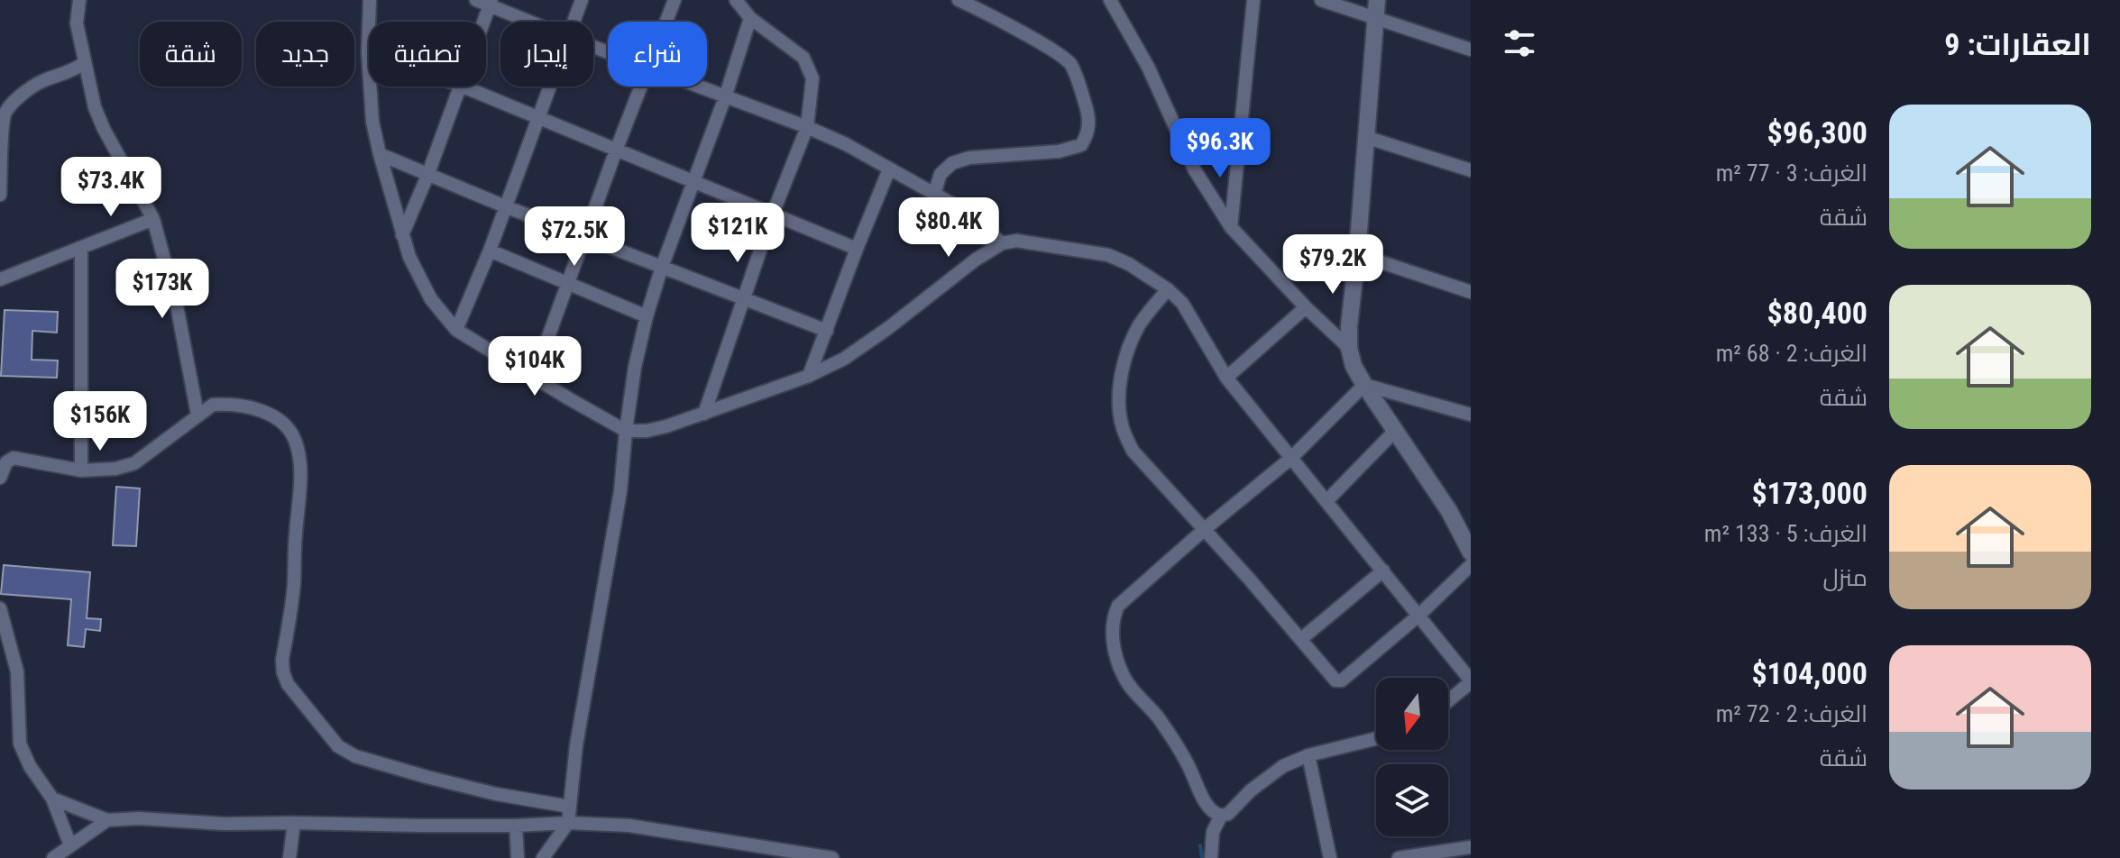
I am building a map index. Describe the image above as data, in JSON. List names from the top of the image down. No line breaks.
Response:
{"north":"bottom","page":{"heading":"العقارات: 9","chip":["شراء","إيجار","تصفية","جديد","شقة"],"list":[{"name":"$96,300","note":"الغرف: 3 · 77 m² · شقة"},{"name":"$80,400","note":"الغرف: 2 · 68 m² · شقة"},{"name":"$173,000","note":"الغرف: 5 · 133 m² · منزل"},{"name":"$104,000","note":"الغرف: 2 · 72 m² · شقة"}],"price":["$96.3K","$73.4K","$80.4K","$121K","$72.5K","$79.2K","$173K","$104K","$156K"]}}
